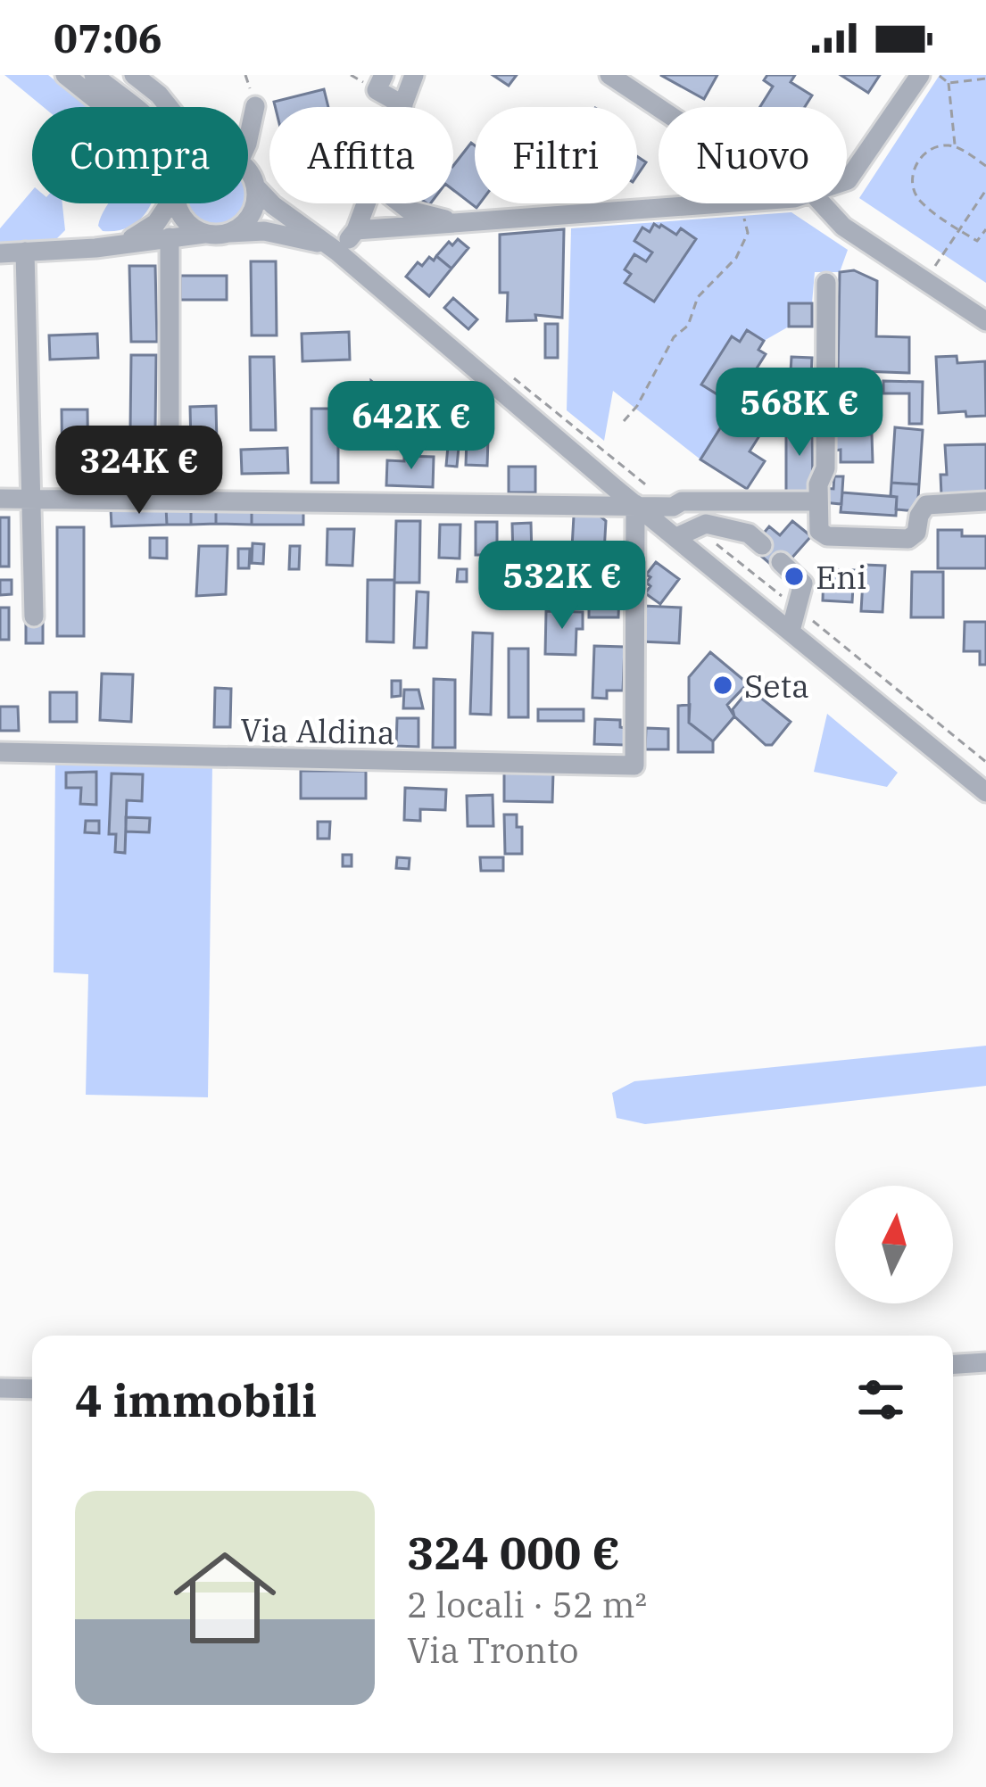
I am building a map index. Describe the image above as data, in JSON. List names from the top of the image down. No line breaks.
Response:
{"streets":{"street":["Via Aldina"]},"places":["Eni","Seta"],"north":"top","page":{"status":"07:06","chip":["Compra","Affitta","Filtri","Nuovo"],"price":["568K €","642K €","324K €","532K €"],"heading":"4 immobili","list":[{"name":"324 000 €","note":"2 locali · 52 m² · Via Tronto"}]}}
